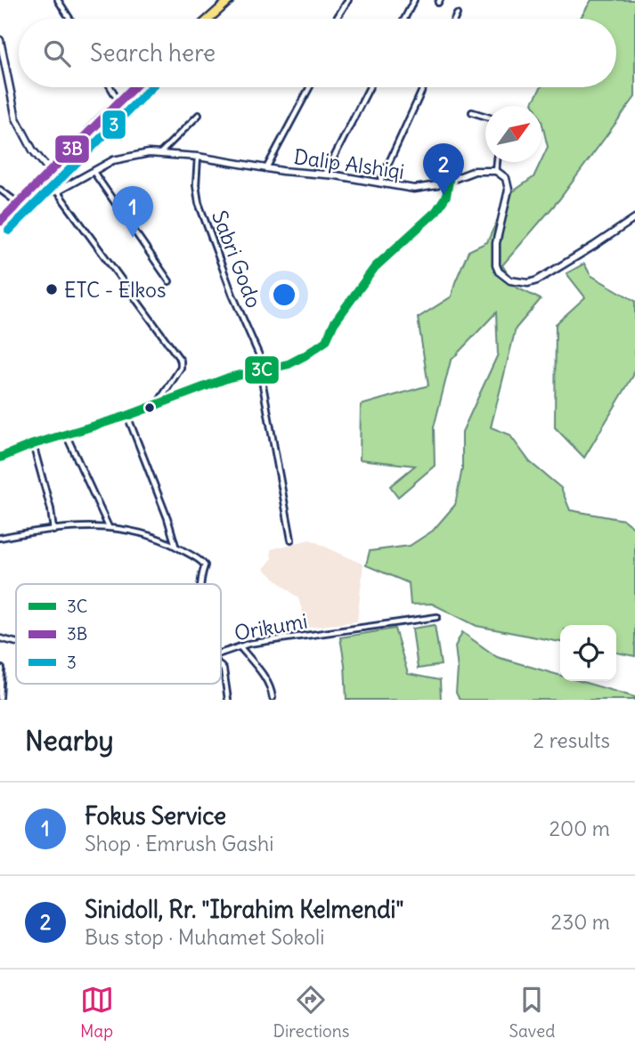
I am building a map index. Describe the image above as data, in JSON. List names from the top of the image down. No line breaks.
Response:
{"streets":{"street":["Dalip Alshiqi","Sabri Godo","Orikumi"]},"crossings":[["Dalip Alshiqi","Sabri Godo"]],"places":["ETC - Elkos"],"lines":["transit line 3B","transit line 3","transit line 3C"],"legend":["3C","3B","3"],"north":"top right","page":{"search":"Search here","pins":["2","1"],"heading":["Nearby","2 results"],"list":[{"mark":"1","name":"Fokus Service","note":"Shop · Emrush Gashi","value":"200 m"},{"mark":"2","name":"Sinidoll, Rr. \"Ibrahim Kelmendi\"","note":"Bus stop · Muhamet Sokoli","value":"230 m"}],"nav":["Map","Directions","Saved"]}}
